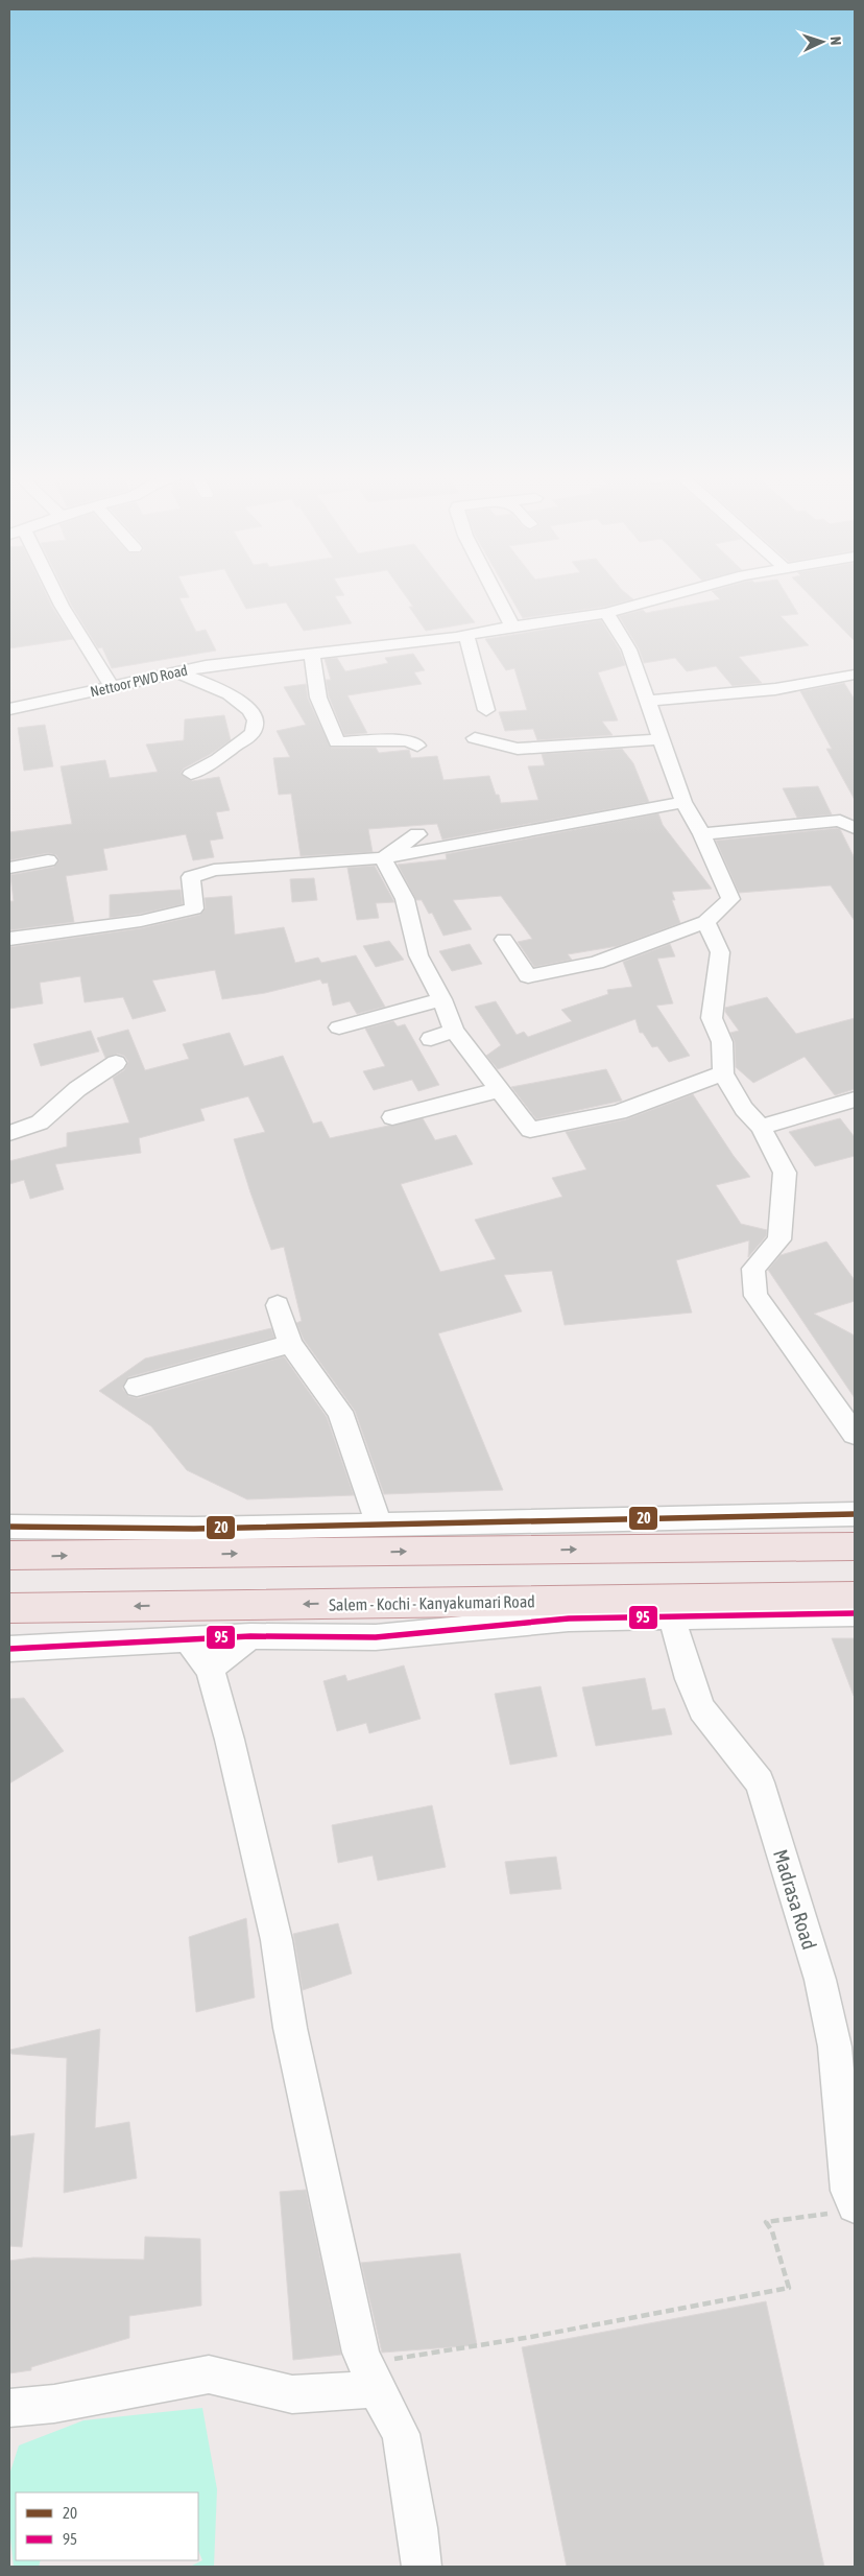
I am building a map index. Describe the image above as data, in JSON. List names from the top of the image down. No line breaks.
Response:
{"streets":{"highway":["Salem - Kochi - Kanyakumari Road"],"street":["Nettoor PWD Road","Madrasa Road"]},"lines":["transit line 20","transit line 95"],"legend":["20","95"],"north":"right"}
